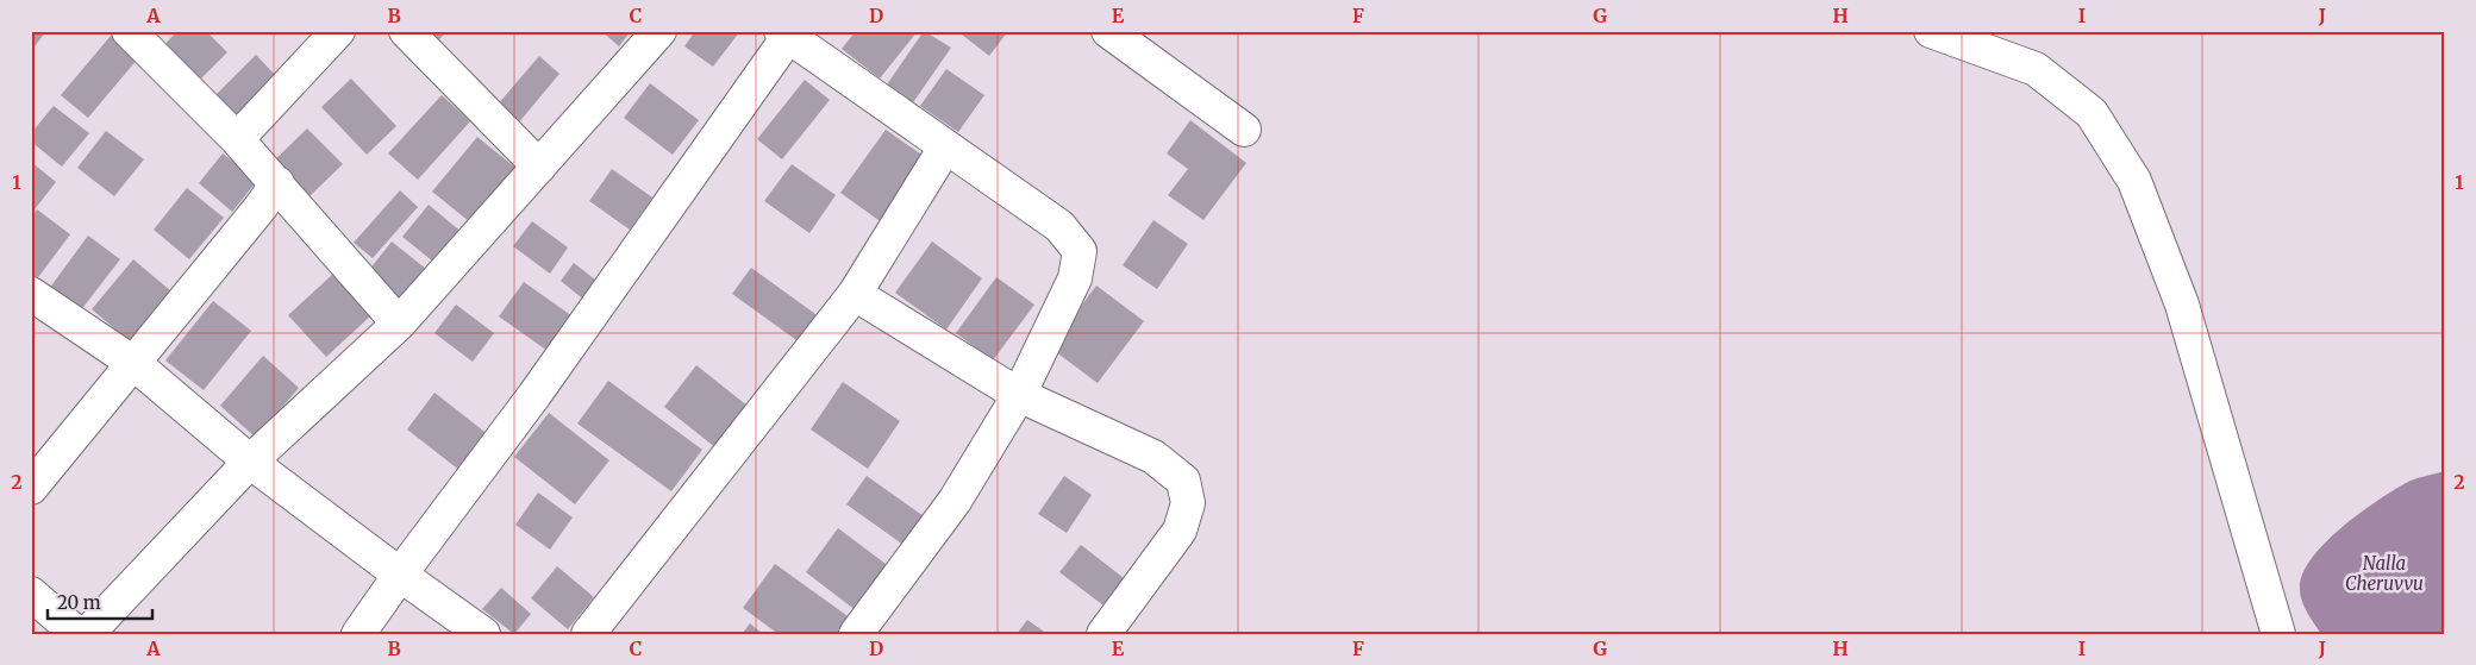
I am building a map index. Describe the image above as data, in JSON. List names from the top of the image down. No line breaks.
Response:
{"water":["Nalla Cheruvvu"],"scale_bar":"20 m","grid":{"columns":["A","B","C","D","E","F","G","H","I","J"],"rows":["1","2"]}}
